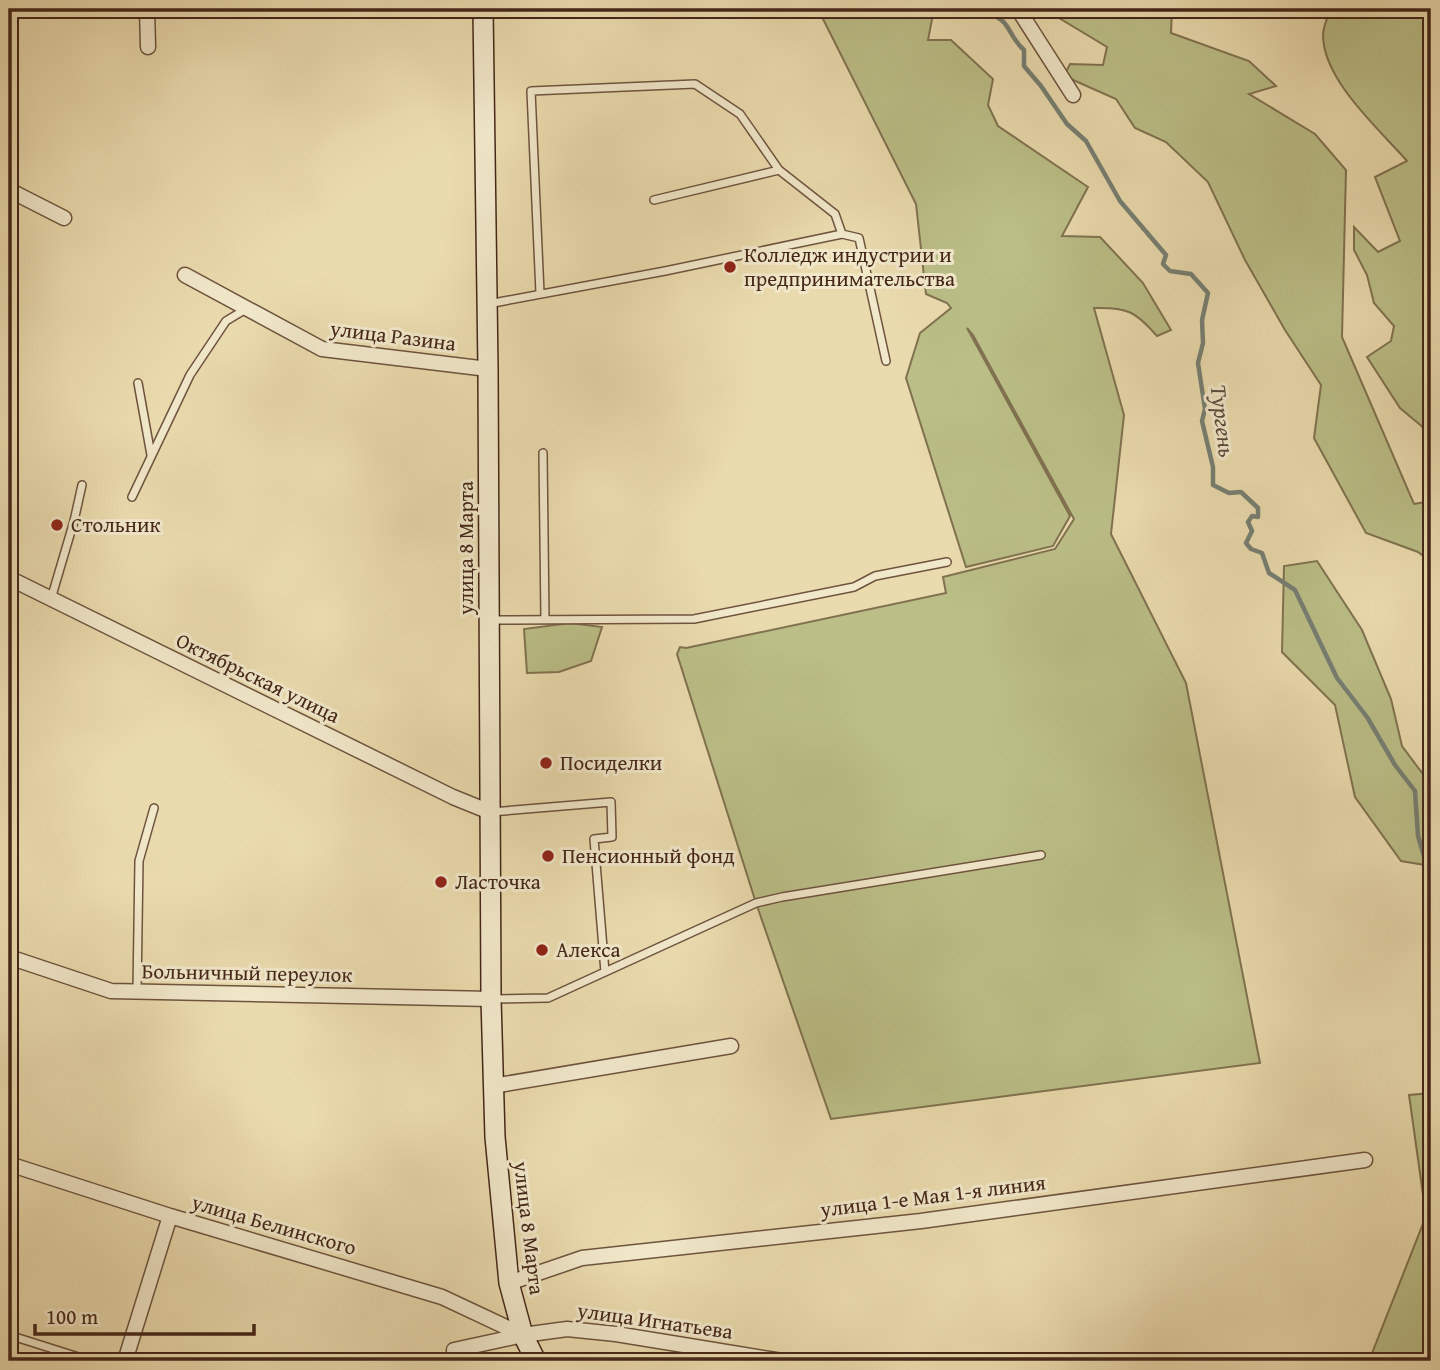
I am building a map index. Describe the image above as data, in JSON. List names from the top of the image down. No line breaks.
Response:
{"streets":{"main road":["улица 8 Марта"],"street":["улица Разина","Октябрьская улица","Больничный переулок","улица 1-е Мая 1-я линия","улица Белинского","улица Игнатьева"]},"crossings":[["улица Разина","улица 8 Марта"],["улица 8 Марта","Октябрьская улица"],["улица 8 Марта","Больничный переулок"],["улица 8 Марта","улица 1-е Мая 1-я линия"],["улица 8 Марта","улица Белинского"],["улица 8 Марта","улица Игнатьева"],["улица Белинского","улица Игнатьева"]],"water":["Тургень"],"places":["Колледж индустрии и предпринимательства","Стольник","Посиделки","Пенсионный фонд","Ласточка","Алекса"],"scale_bar":"100 m"}
